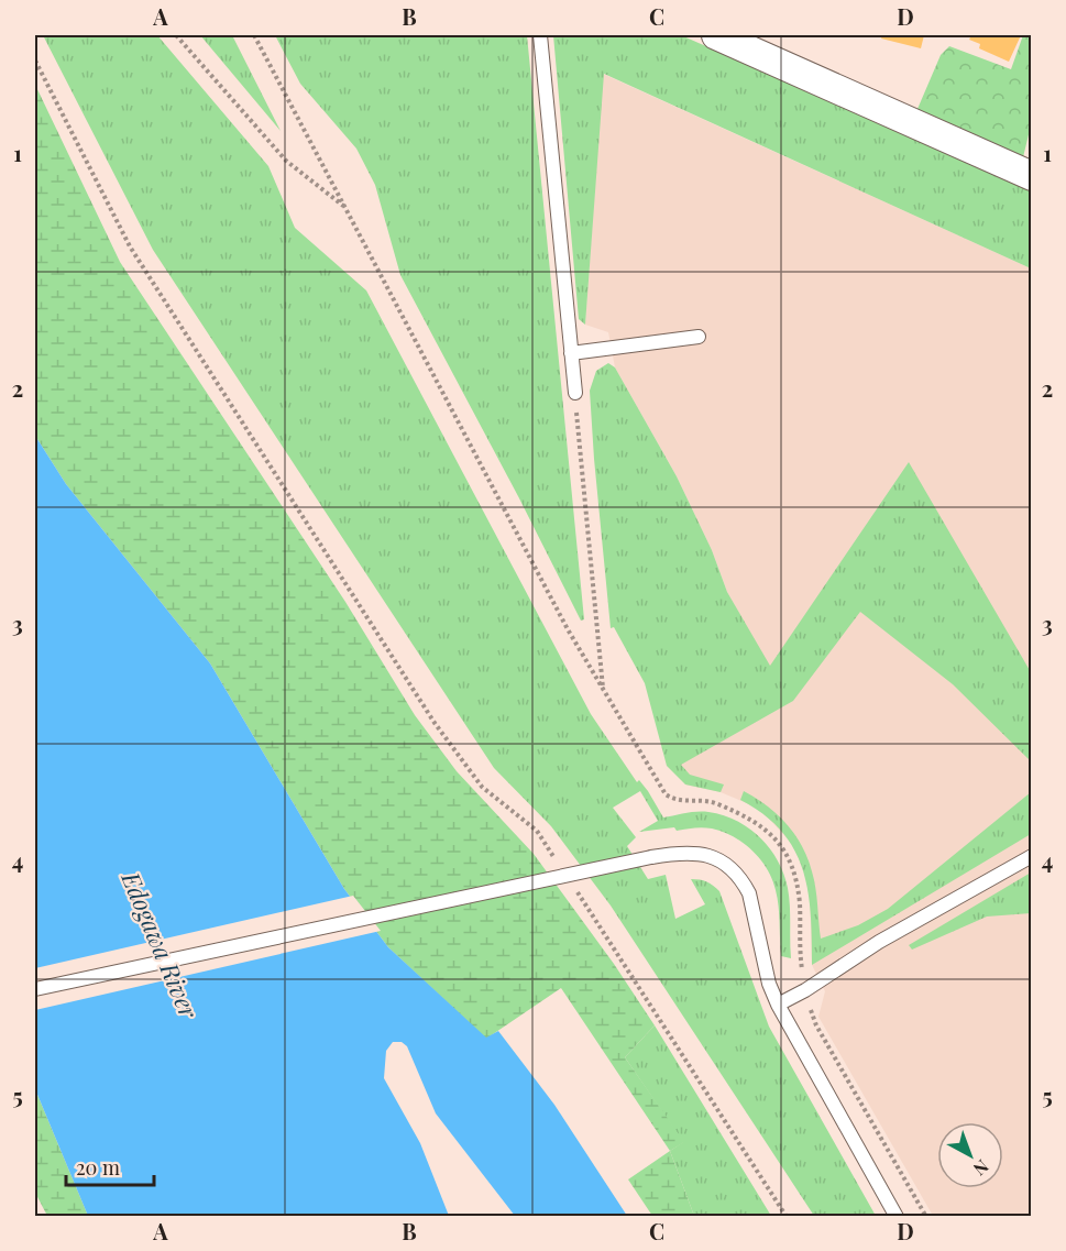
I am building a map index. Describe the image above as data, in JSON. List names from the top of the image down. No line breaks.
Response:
{"water":["Edogawa River"],"scale_bar":"20 m","north":"bottom right","grid":{"columns":["A","B","C","D"],"rows":["1","2","3","4","5"]}}
